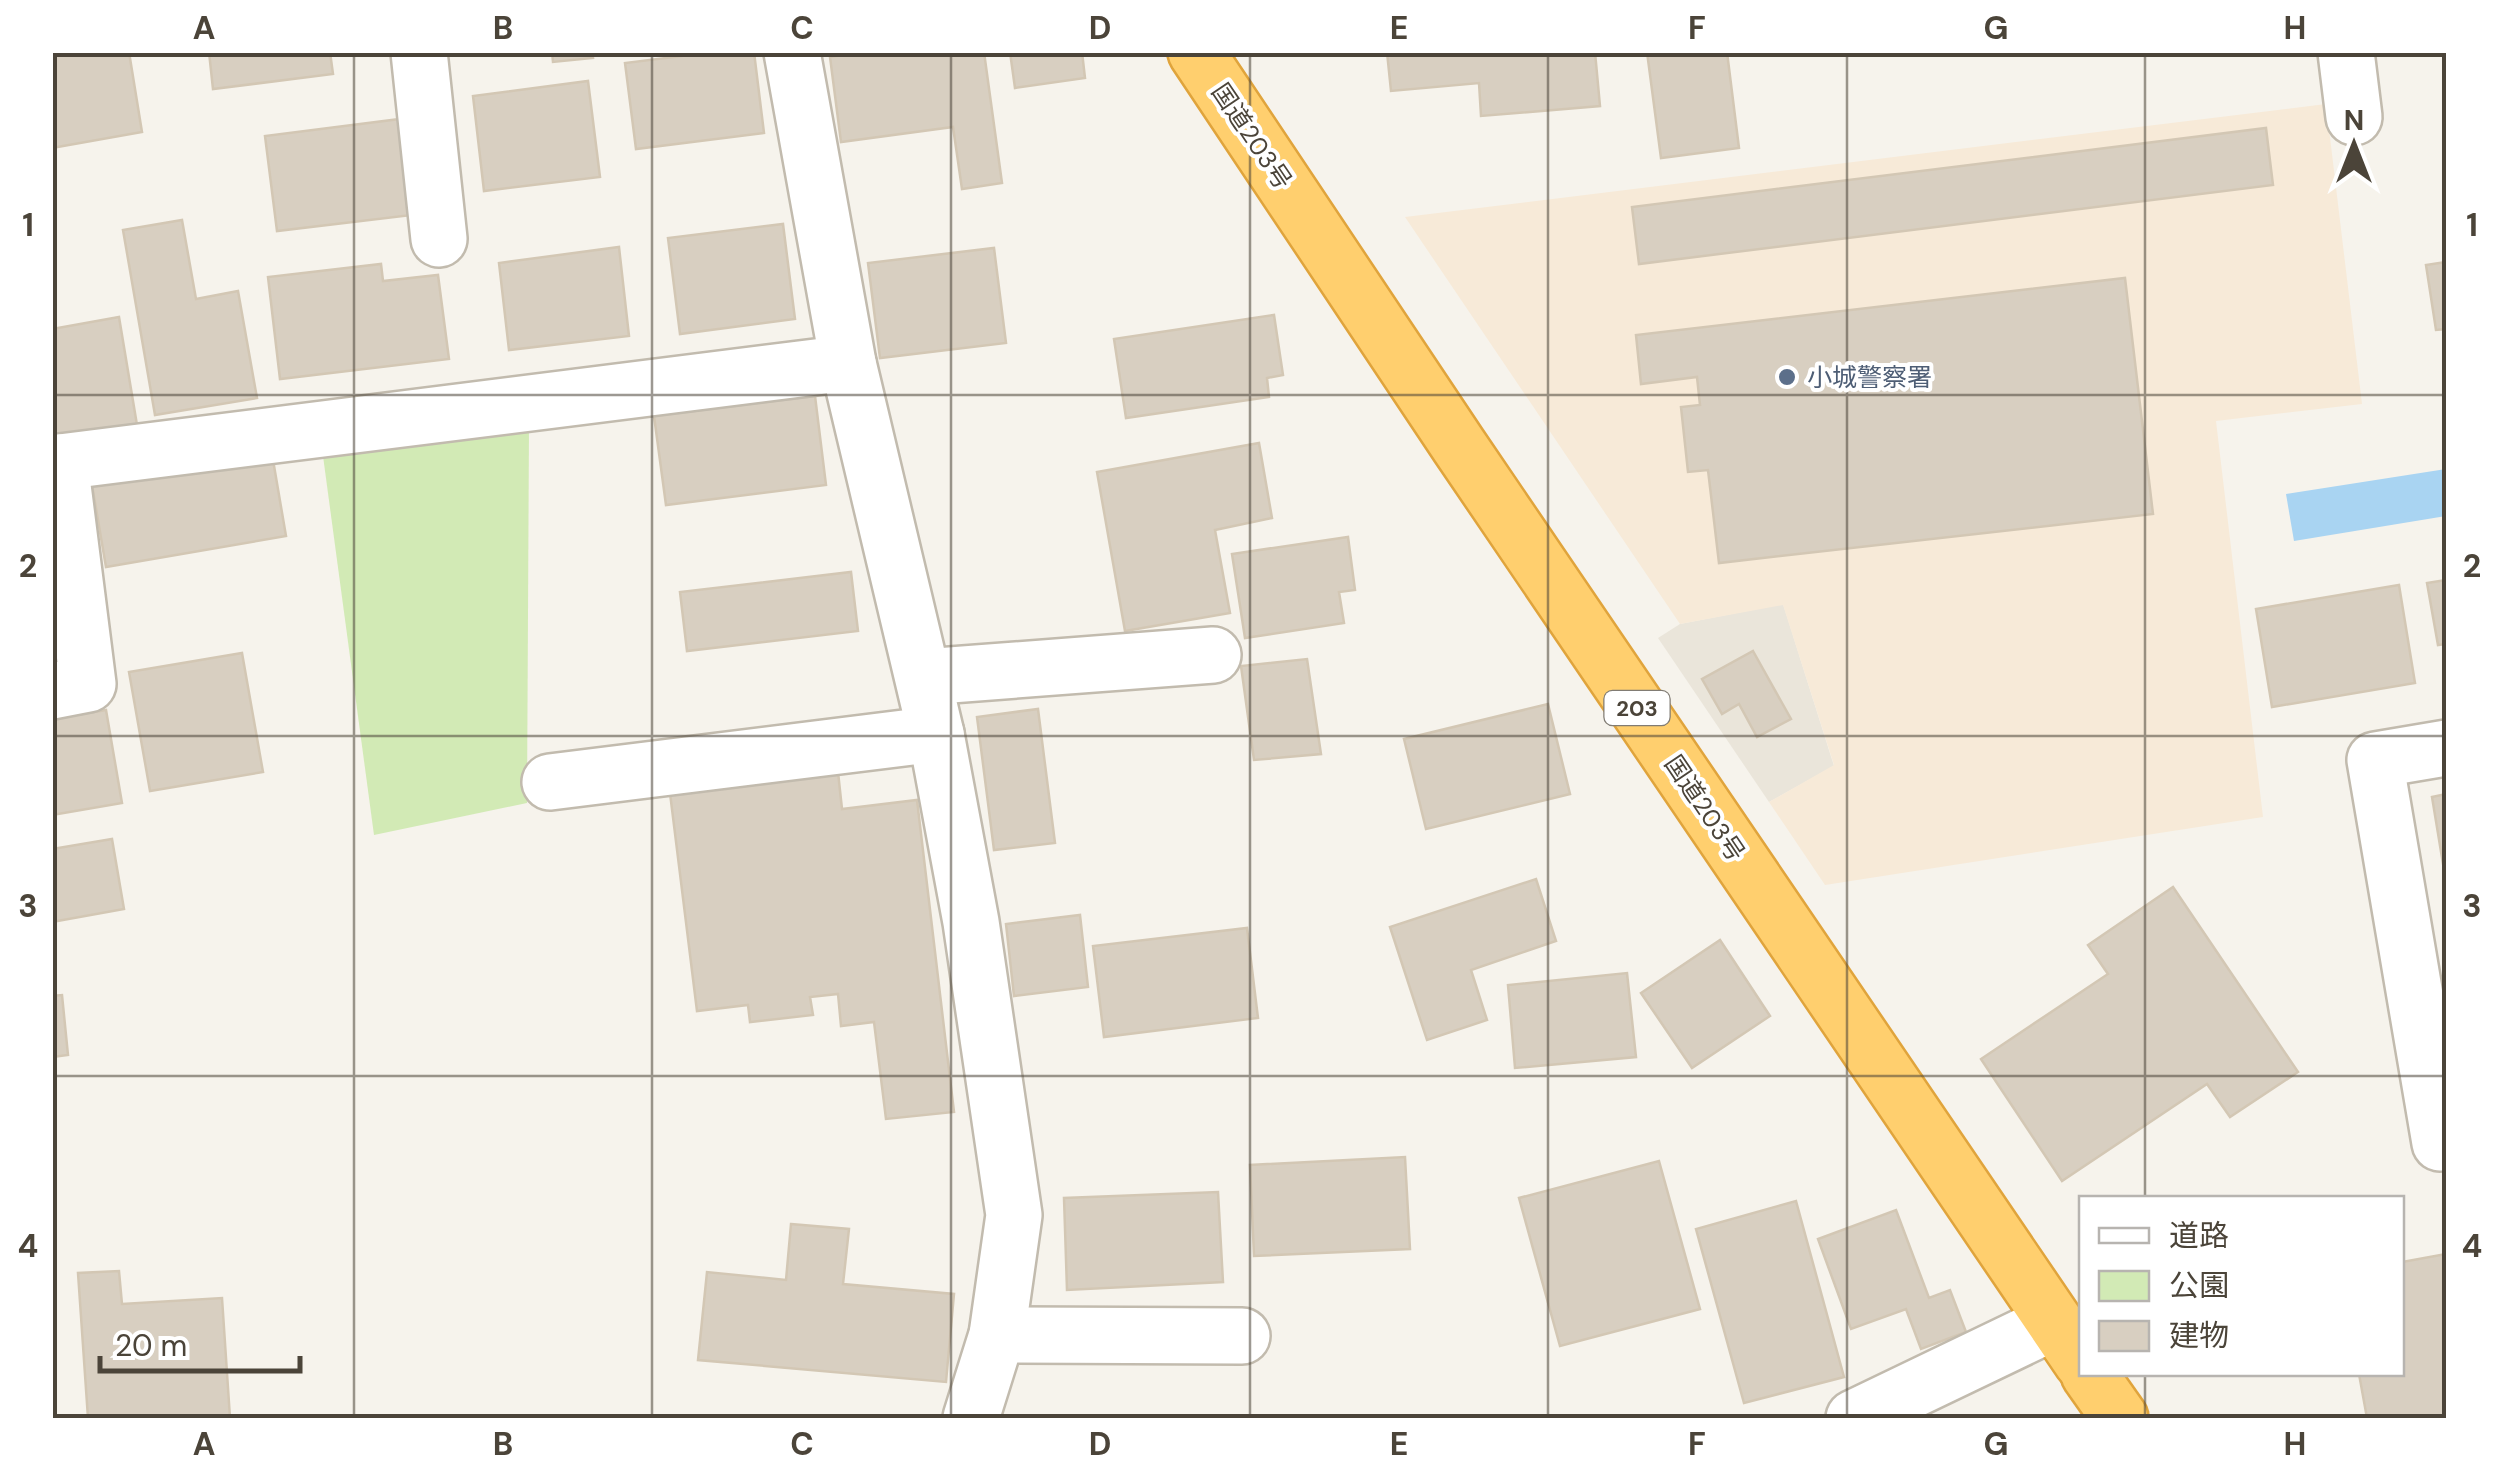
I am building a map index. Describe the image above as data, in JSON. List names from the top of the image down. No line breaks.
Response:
{"streets":{"highway":["国道203号","203"]},"places":["小城警察署"],"legend":["道路","公園","建物"],"scale_bar":"20 m","north":"top","grid":{"columns":["A","B","C","D","E","F","G","H"],"rows":["1","2","3","4"]}}
